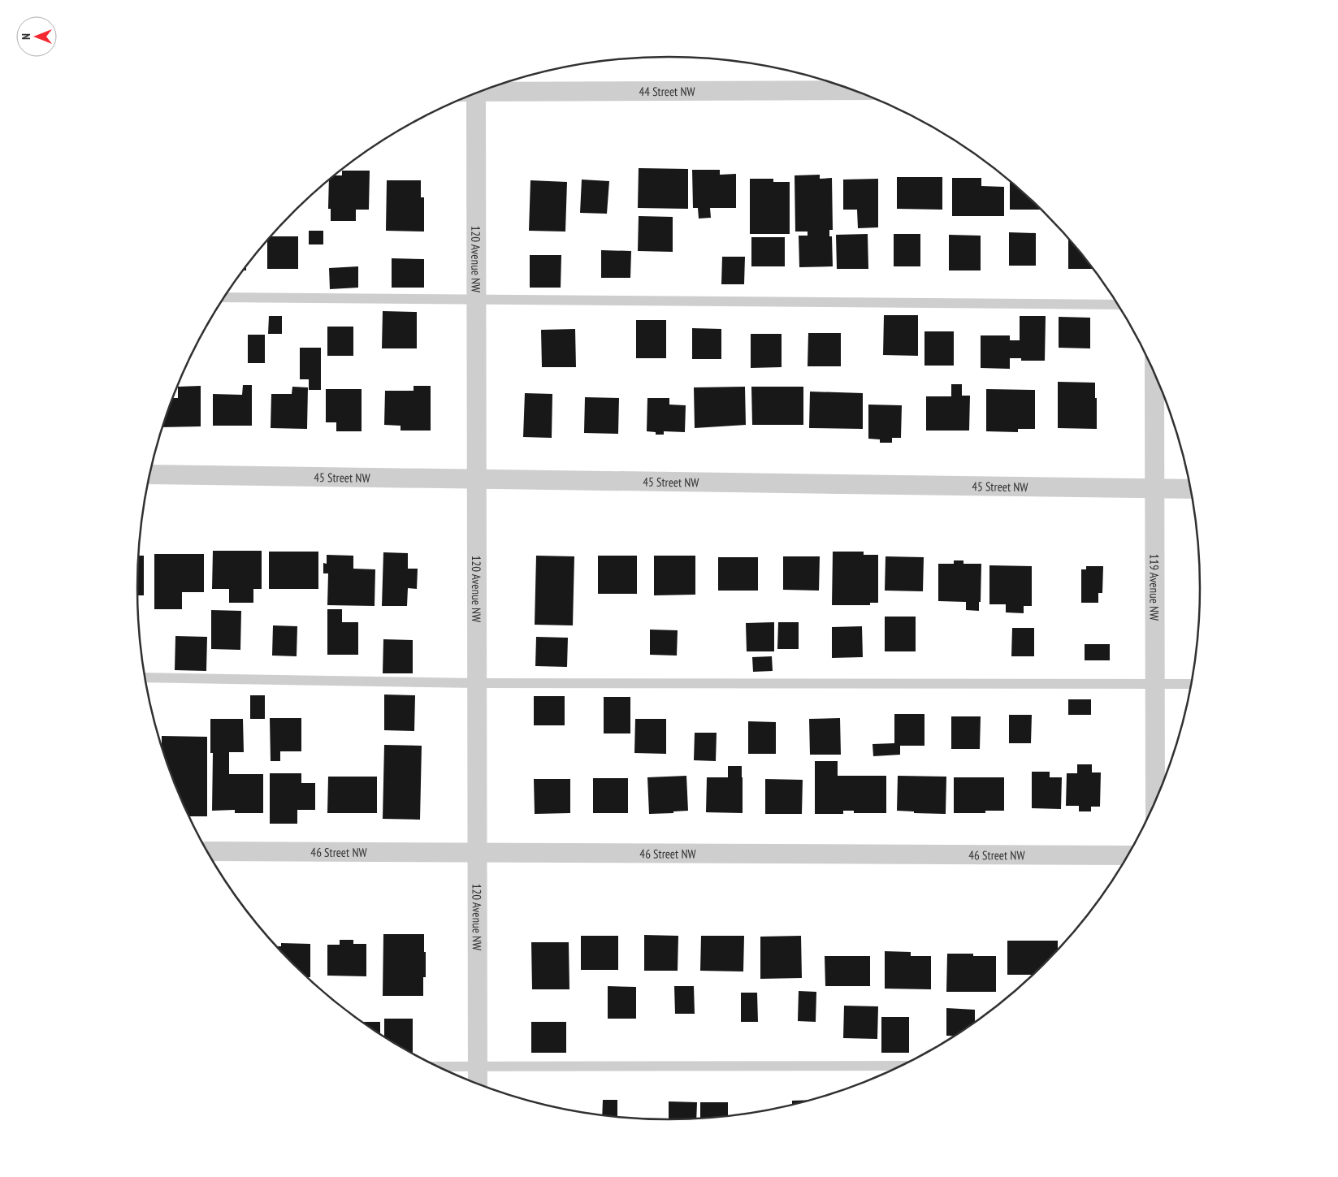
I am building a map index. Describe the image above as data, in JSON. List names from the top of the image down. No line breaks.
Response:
{"streets":{"street":["44 Street NW","120 Avenue NW","45 Street NW","119 Avenue NW","46 Street NW"]},"crossings":[["120 Avenue NW","45 Street NW"],["120 Avenue NW","46 Street NW"],["45 Street NW","119 Avenue NW"]],"north":"left"}
